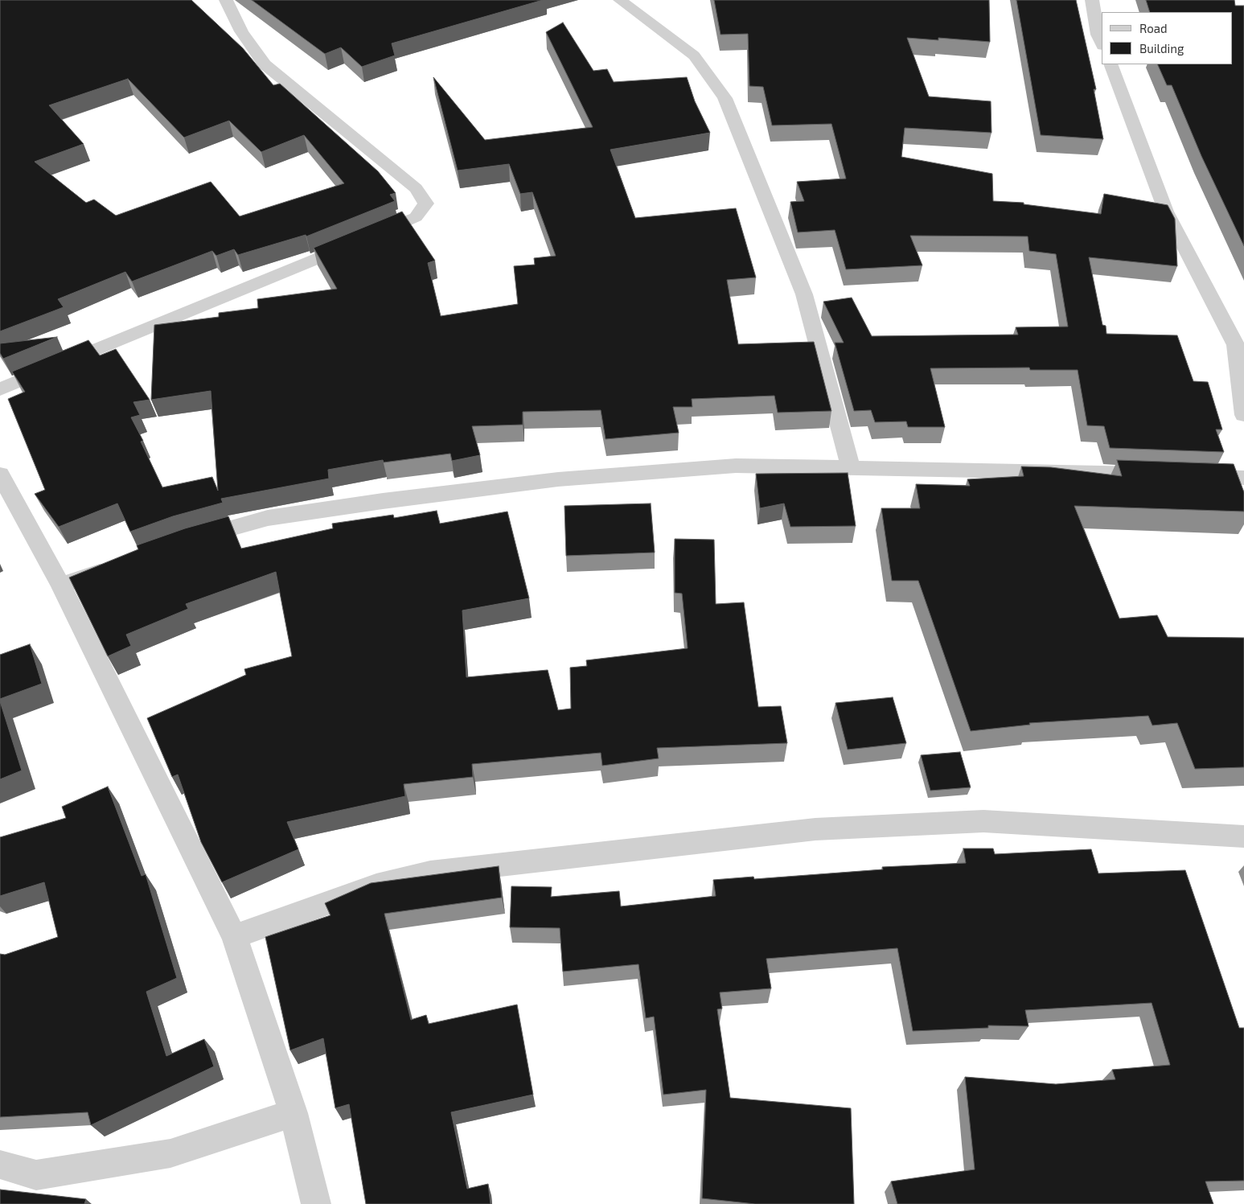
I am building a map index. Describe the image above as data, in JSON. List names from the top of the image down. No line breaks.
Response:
{"legend":["Road","Building"]}
